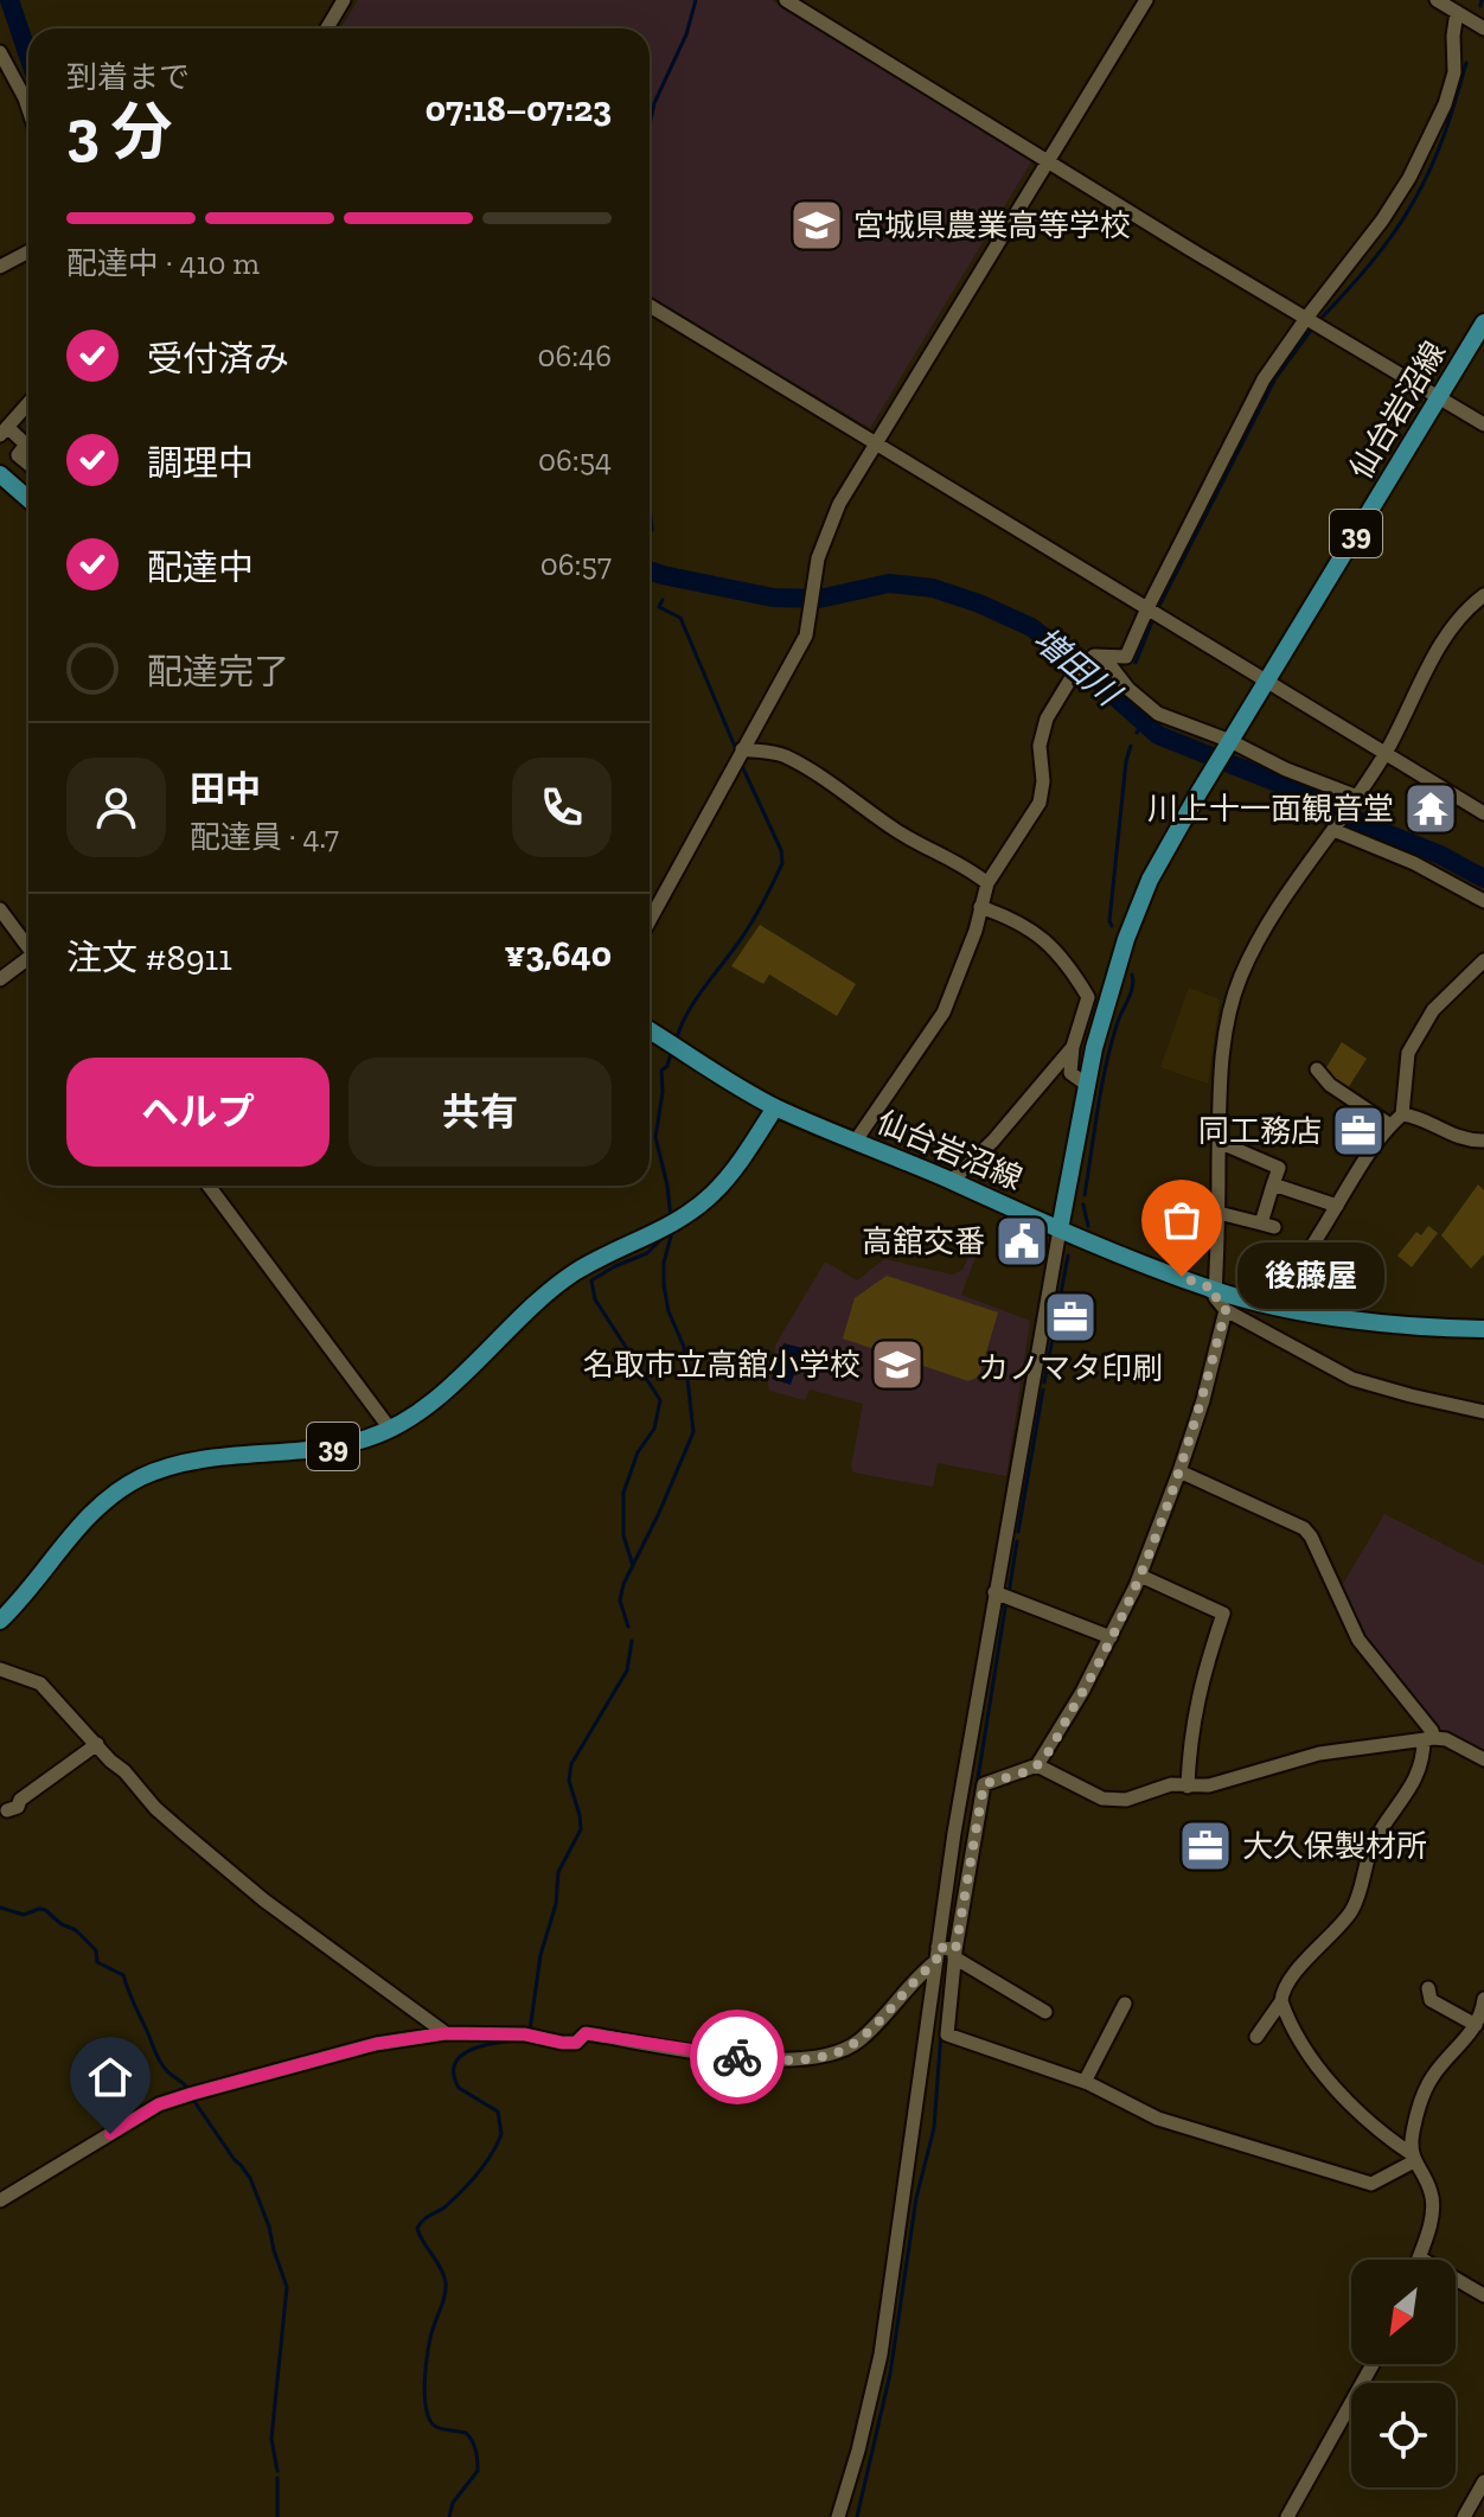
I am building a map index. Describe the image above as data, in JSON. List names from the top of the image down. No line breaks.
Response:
{"streets":{"main road":["仙台岩沼線","39"]},"crossings":[["仙台岩沼線","39"]],"water":["増田川"],"places":{"school or university":["宮城県農業高等学校","名取市立高舘小学校"],"temple":["川上十一面観音堂"],"office":["同工務店","カノマタ印刷","大久保製材所"],"public building":["高舘交番"],"other":["後藤屋"]},"north":"bottom left","page":{"heading":["3 分","到着まで","07:18–07:23"],"panel":["田中","配達員 · 4.7","注文 #8911","¥3,640"],"bar":"配達中 · 410 m","list":[["受付済み","06:46"],["調理中","06:54"],["配達中","06:57"],"配達完了"],"buttons":["ヘルプ","共有"],"bubble":"後藤屋"}}
